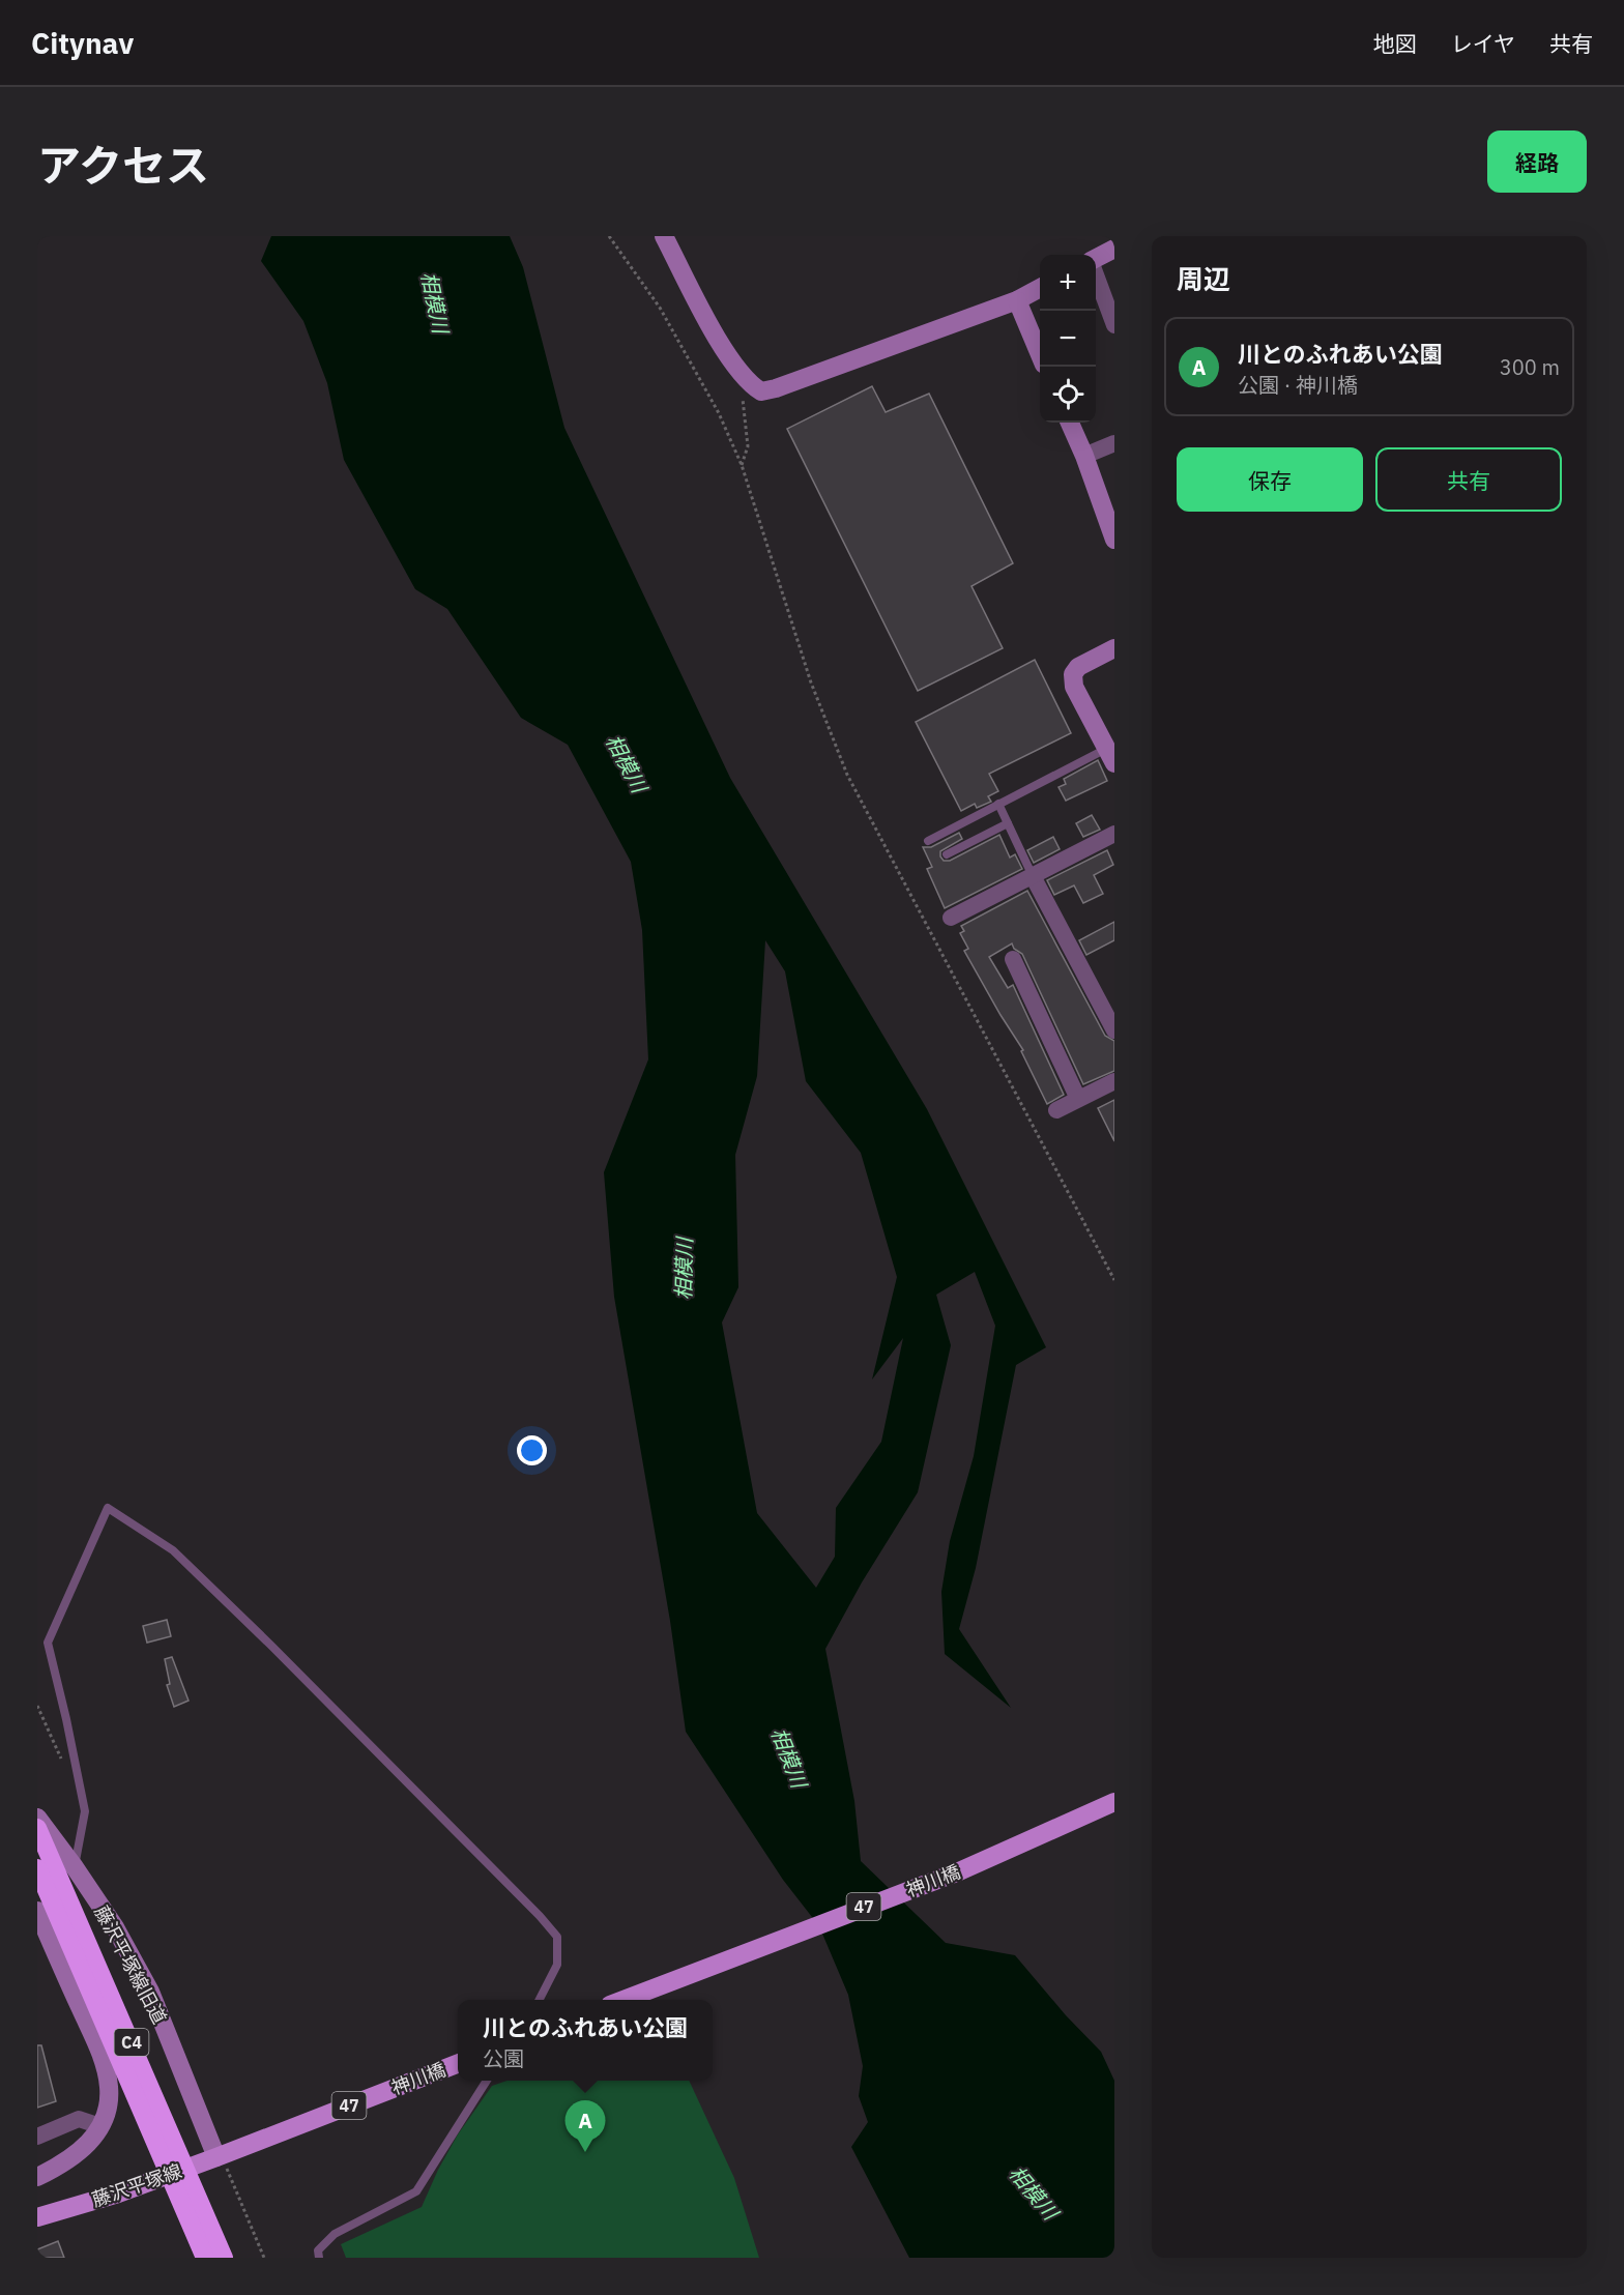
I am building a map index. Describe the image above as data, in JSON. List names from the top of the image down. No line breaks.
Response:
{"streets":{"highway":["C4"],"main road":["神川橋","47","藤沢平塚線"],"street":["藤沢平塚線旧道"]},"crossings":[["神川橋","藤沢平塚線旧道"],["神川橋","藤沢平塚線"],["藤沢平塚線旧道","藤沢平塚線"]],"water":["相模川"],"page":{"header":"Citynav","nav":["地図","レイヤ","共有"],"title":"アクセス","buttons":["経路",["保存","共有"]],"heading":"周辺","map_buttons":["+","−"],"list":[{"mark":"A","name":"川とのふれあい公園","note":"公園 · 神川橋","value":"300 m"}],"popup":["川とのふれあい公園","公園"],"pins":"A"}}
